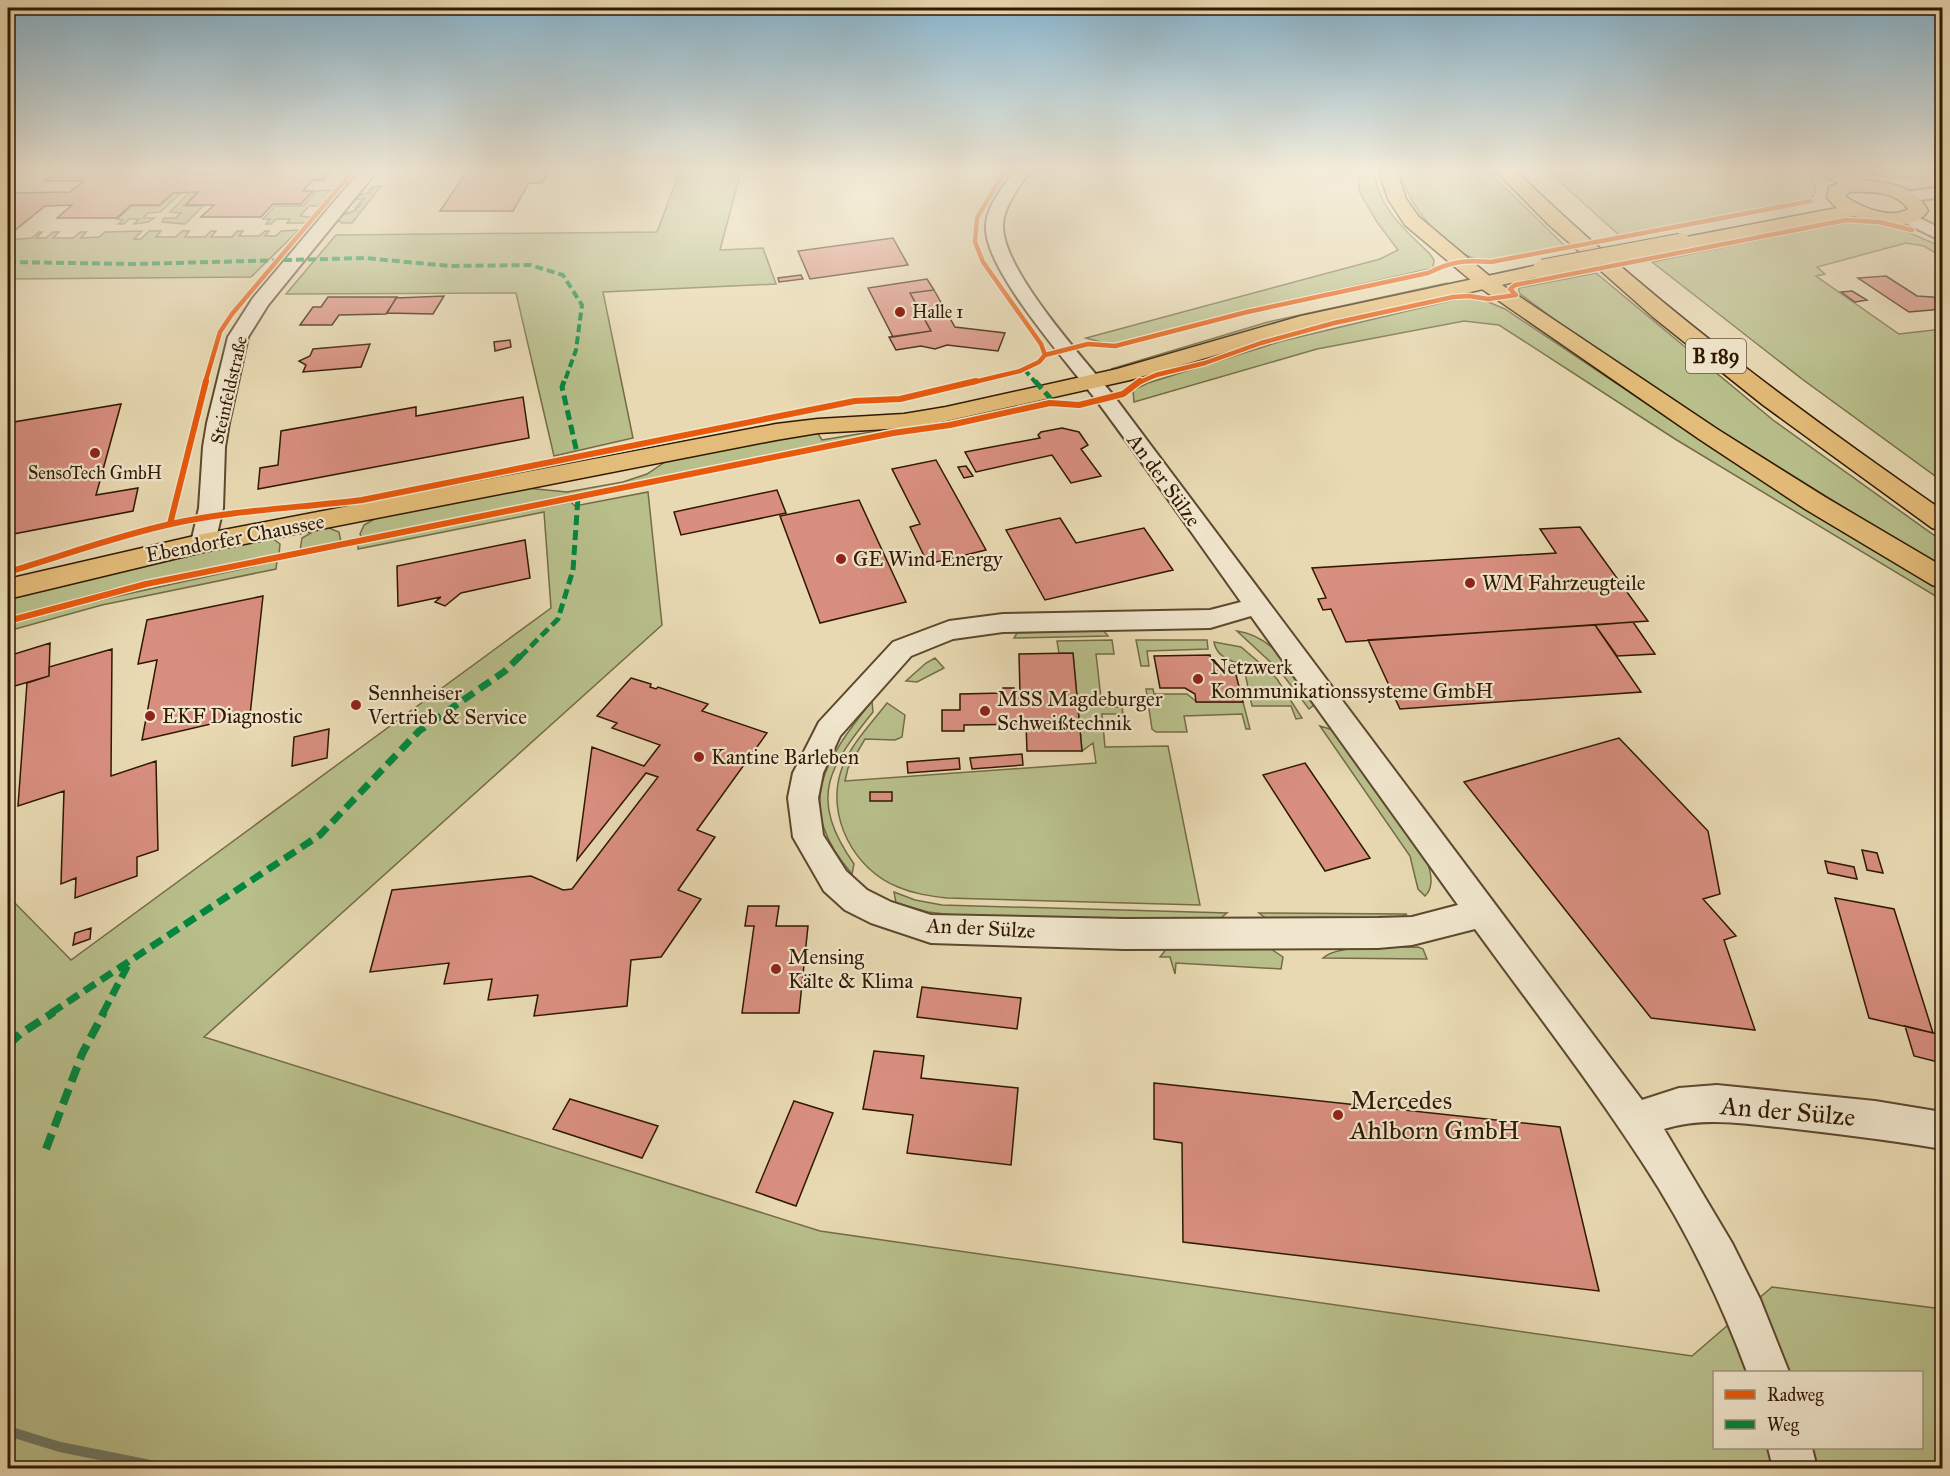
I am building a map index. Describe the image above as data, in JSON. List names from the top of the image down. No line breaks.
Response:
{"streets":{"main road":["B 189","Ebendorfer Chaussee"],"street":["Steinfeldstraße","An der Sülze"]},"crossings":[["Steinfeldstraße","Ebendorfer Chaussee"],["An der Sülze","Ebendorfer Chaussee"]],"places":["Halle 1","SensoTech GmbH","GE Wind Energy","WM Fahrzeugteile","Netzwerk Kommunikationssysteme GmbH","Sennheiser Vertrieb & Service","MSS Magdeburger Schweißtechnik","EKF Diagnostic","Kantine Barleben","Mensing Kälte & Klima","Mercedes Ahlborn GmbH"],"legend":["Radweg","Weg"]}
